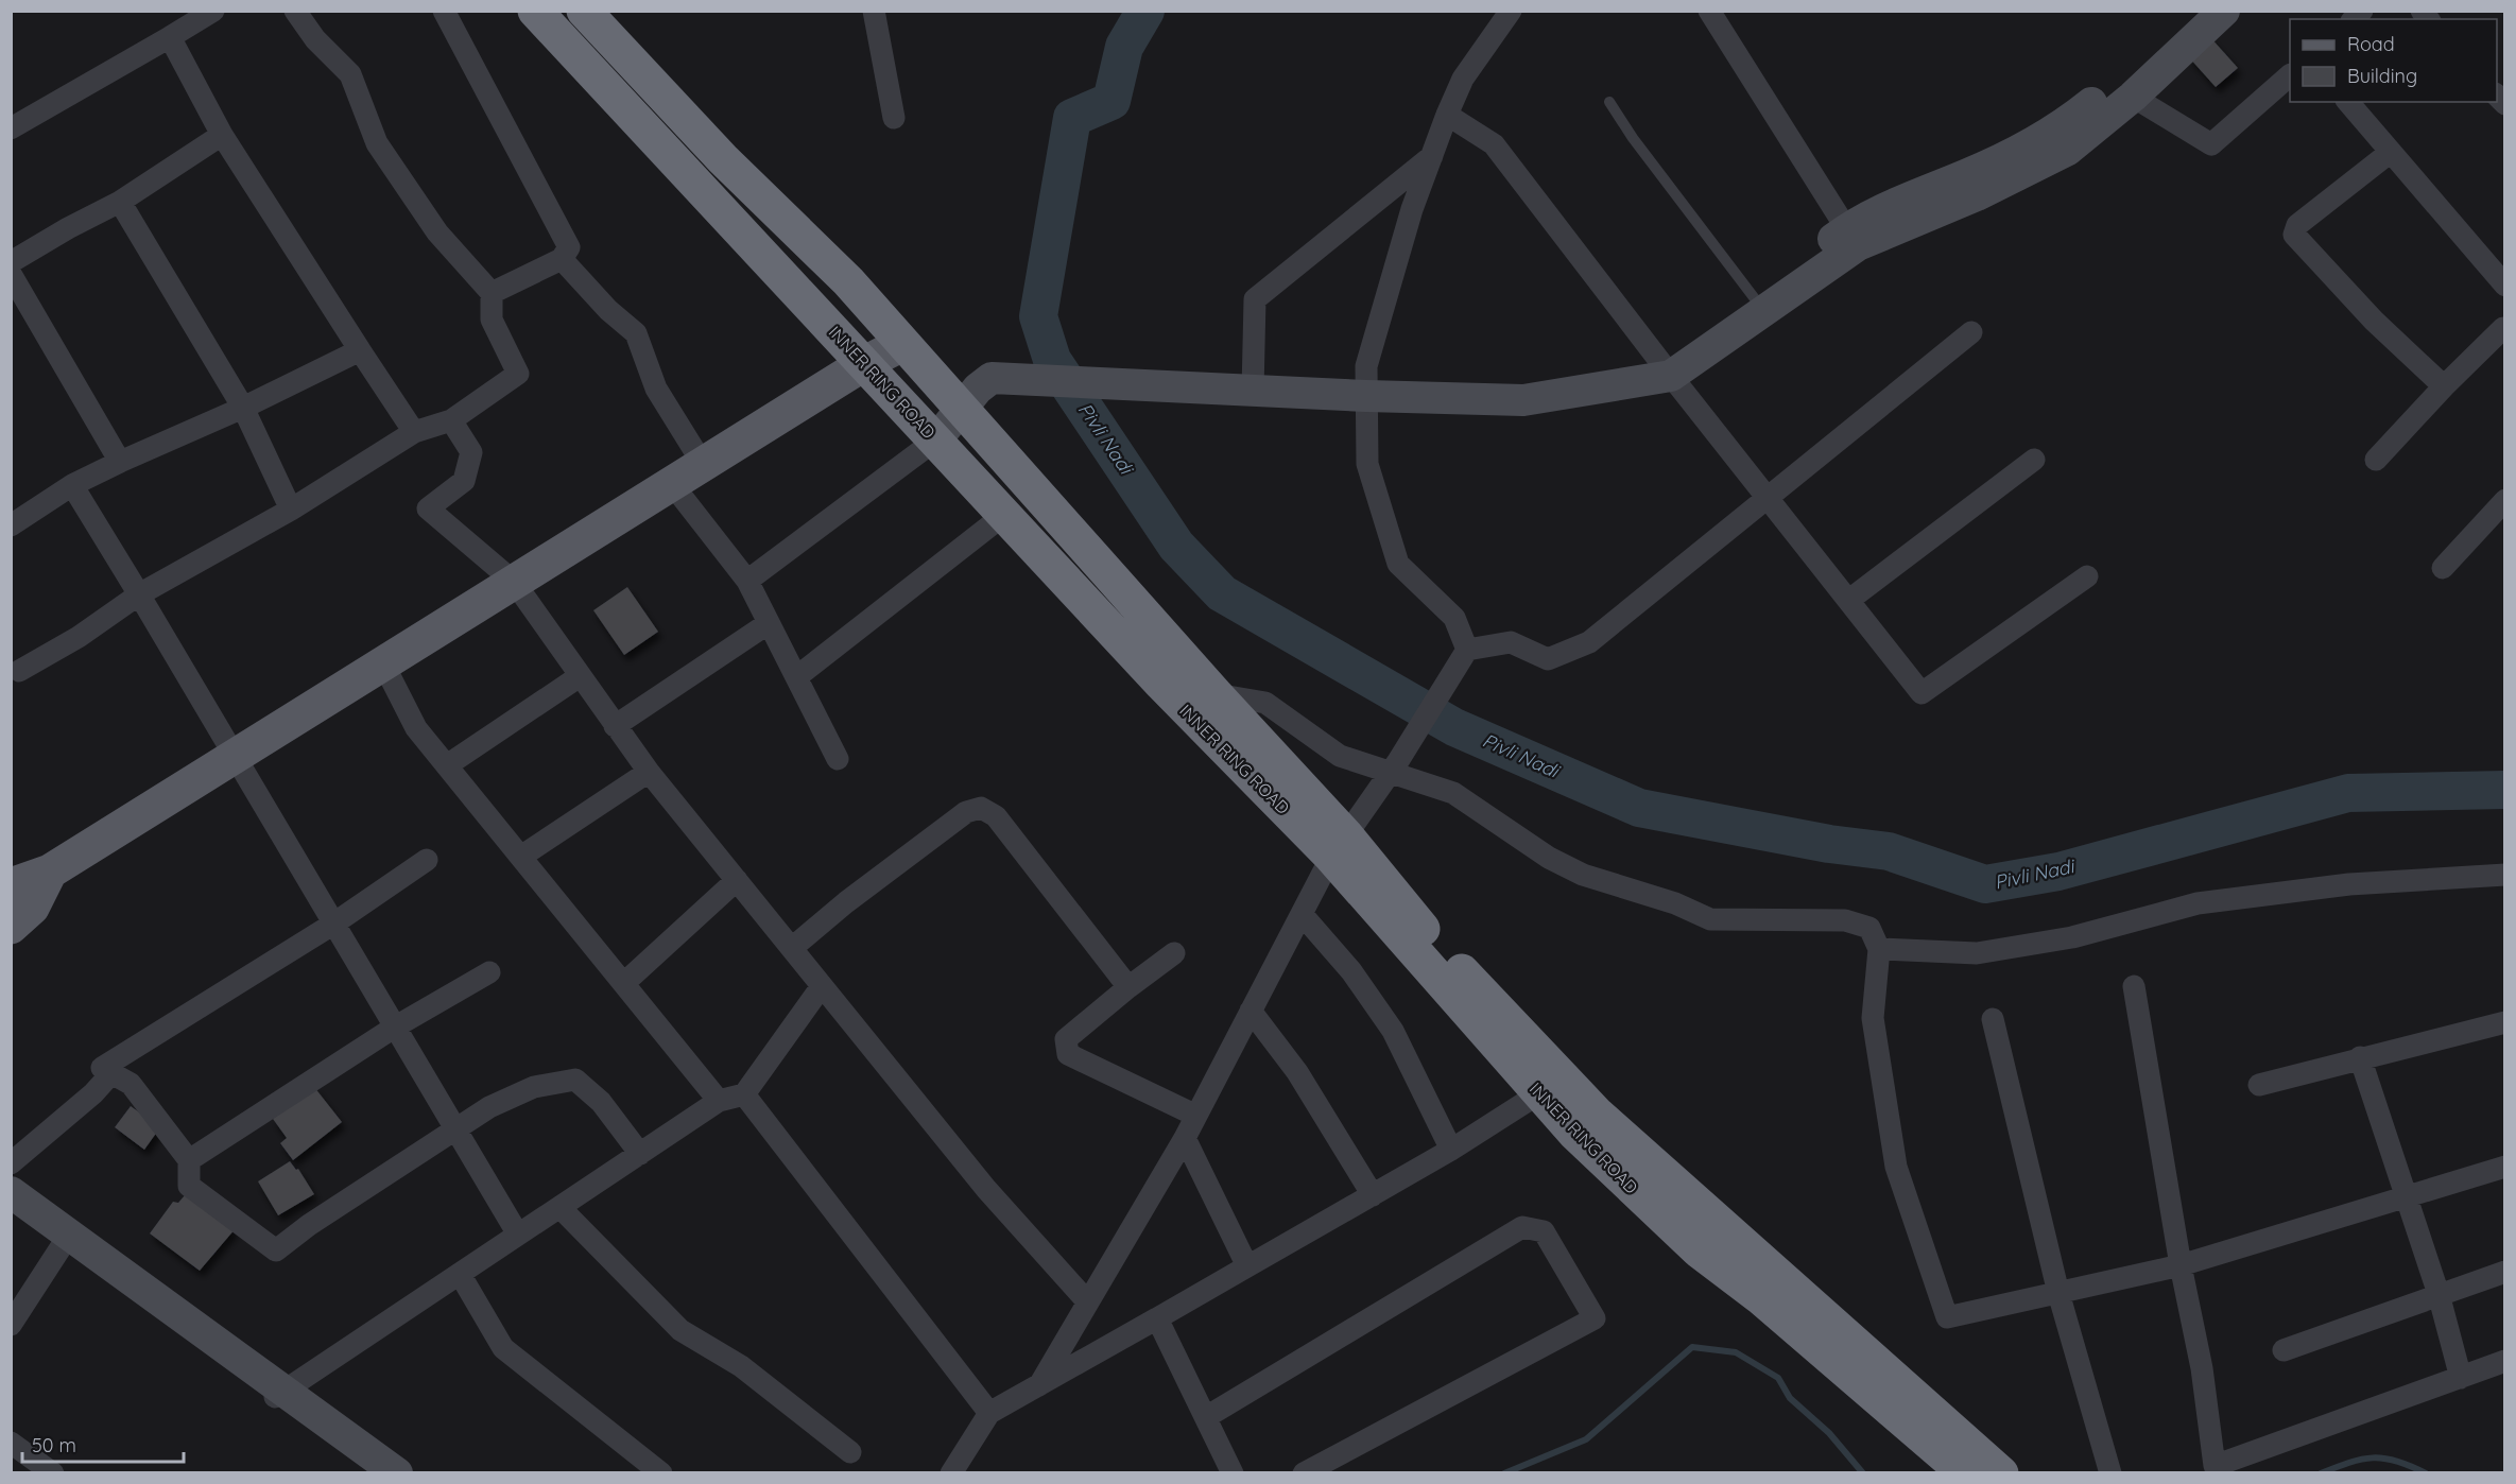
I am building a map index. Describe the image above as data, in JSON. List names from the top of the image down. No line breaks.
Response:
{"streets":{"highway":["INNER RING ROAD"]},"water":["Pivli Nadi"],"legend":["Road","Building"],"scale_bar":"50 m"}
